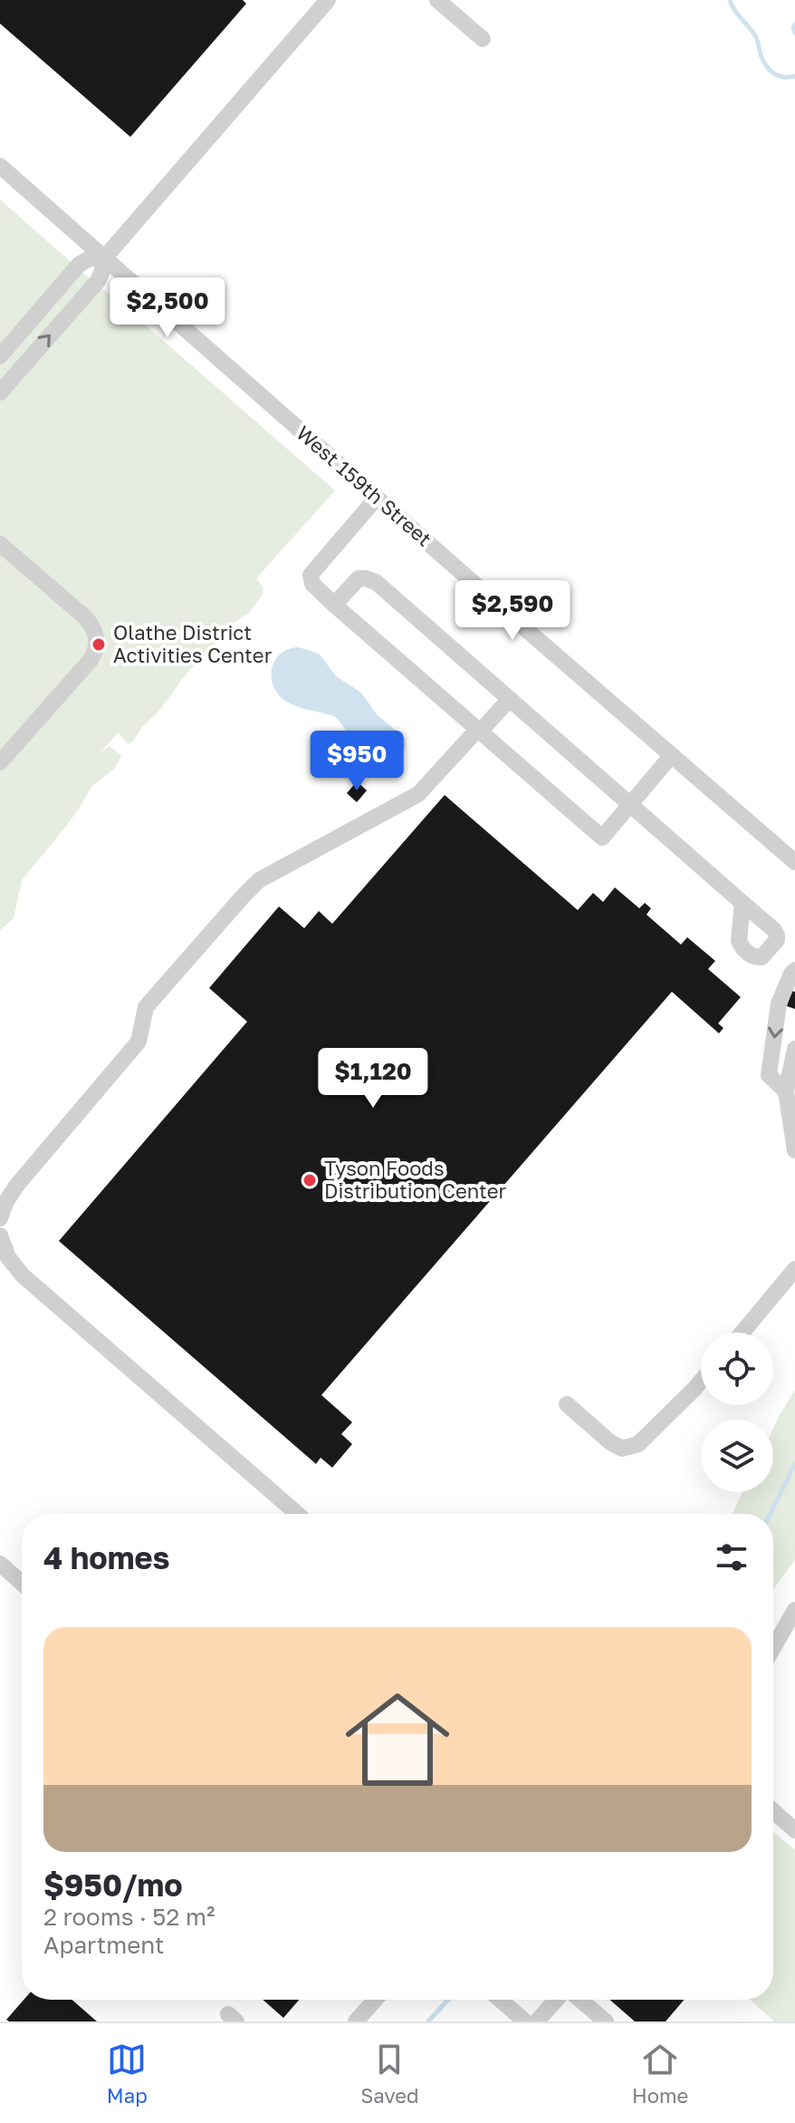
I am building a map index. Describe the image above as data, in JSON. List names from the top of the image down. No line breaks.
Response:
{"streets":{"street":["West 159th Street"]},"places":["Olathe District Activities Center","Tyson Foods Distribution Center"],"page":{"price":["$2,500","$2,590","$950","$1,120"],"heading":"4 homes","list":[{"name":"$950/mo","note":"2 rooms · 52 m² · Apartment"}],"tabs":["Map","Saved","Home"]}}
